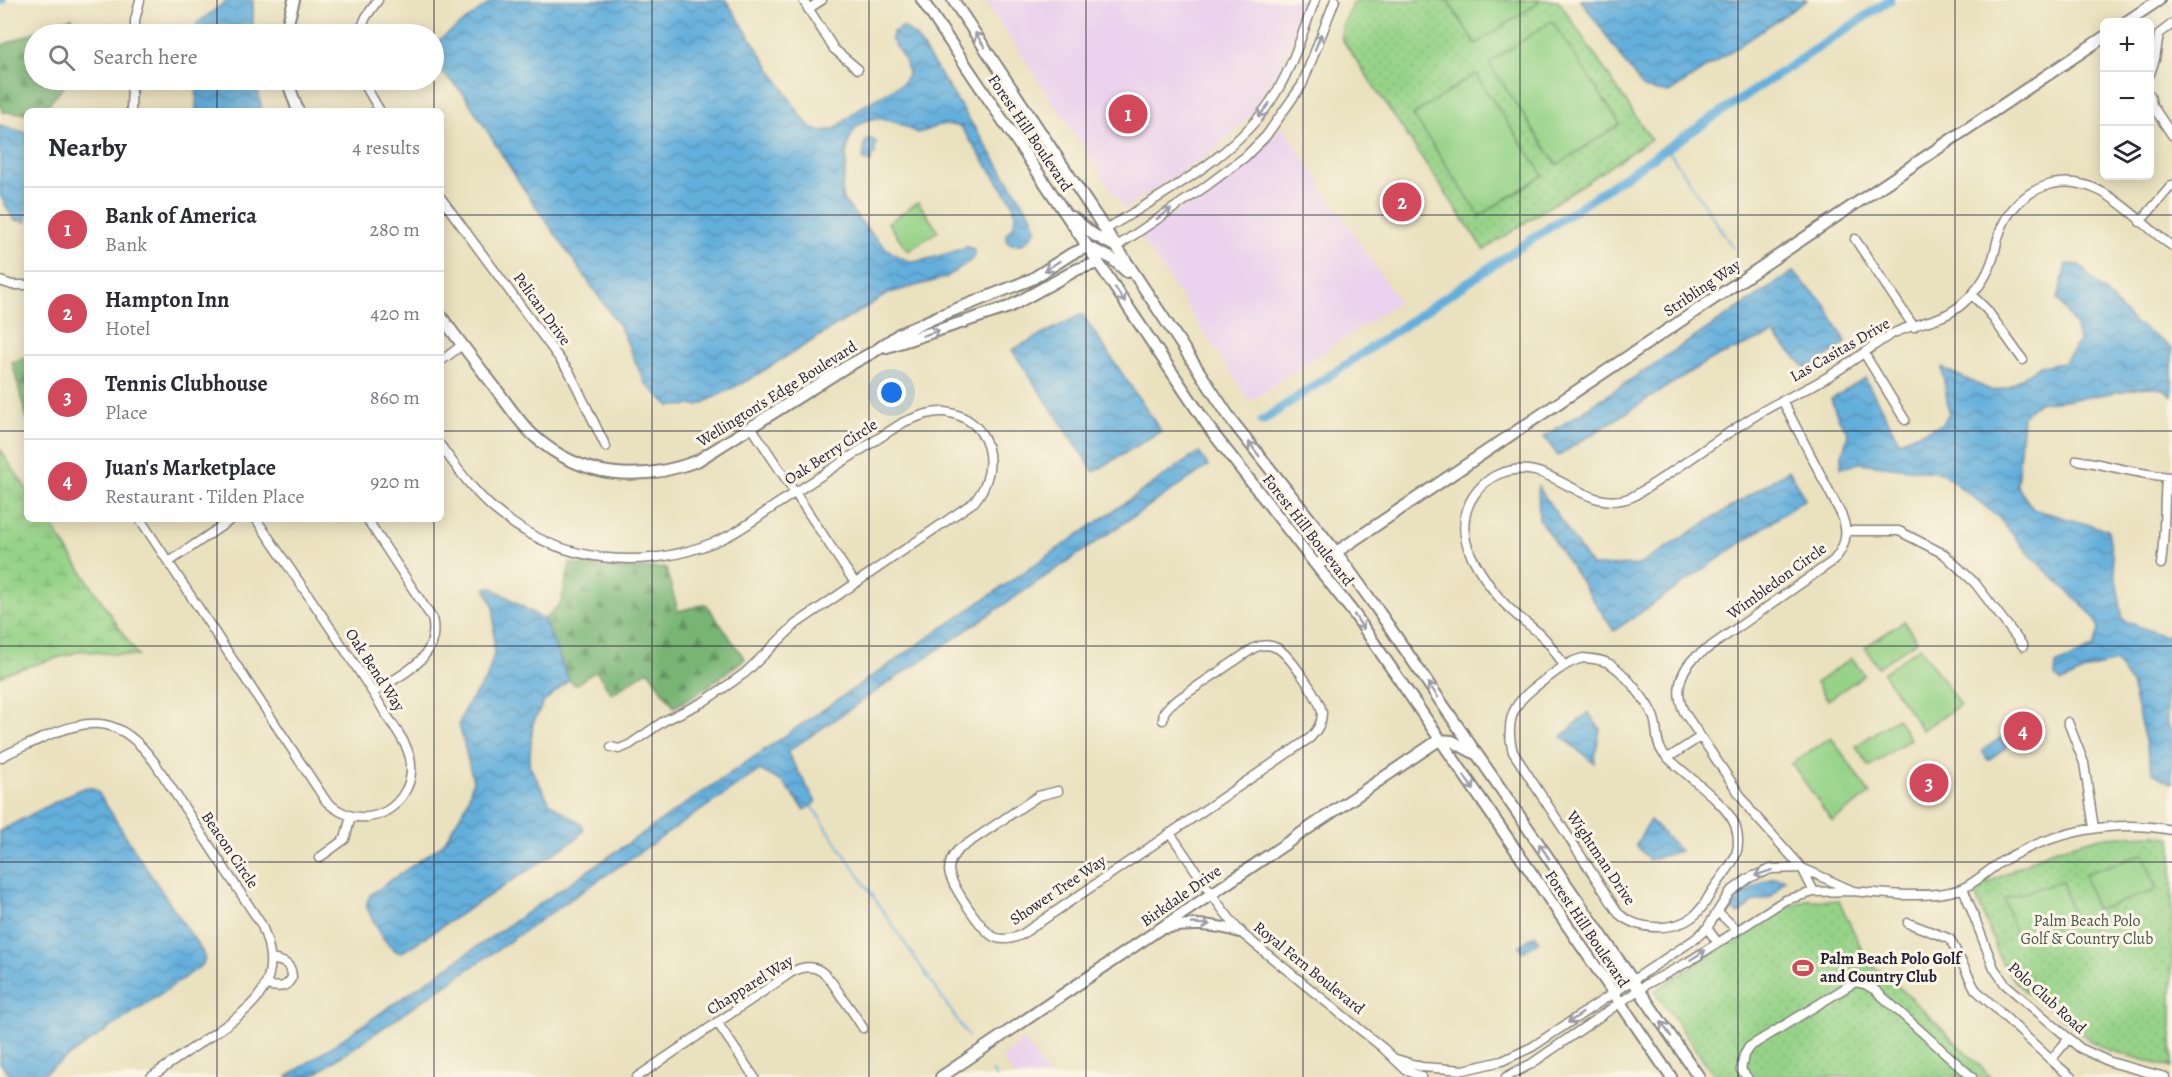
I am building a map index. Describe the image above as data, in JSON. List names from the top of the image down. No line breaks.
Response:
{"streets":{"main road":["Forest Hill Boulevard","Stribling Way","Wellington's Edge Boulevard","Birkdale Drive"],"street":["Pelican Drive","Las Casitas Drive","Oak Berry Circle","Wimbledon Circle","Oak Bend Way","Beacon Circle","Wightman Drive","Shower Tree Way","Royal Fern Boulevard","Chapparel Way","Polo Club Road"]},"crossings":[["Forest Hill Boulevard","Stribling Way"],["Forest Hill Boulevard","Wellington's Edge Boulevard"],["Forest Hill Boulevard","Birkdale Drive"],["Forest Hill Boulevard","Royal Fern Boulevard"],["Birkdale Drive","Royal Fern Boulevard"]],"parks":["Palm Beach Polo Golf & Country Club"],"places":{"sports":["Palm Beach Polo Golf and Country Club"]},"page":{"map_buttons":["+","−"],"search":"Search here","pins":["1","2","4","3"],"heading":["Nearby","4 results"],"list":[{"mark":"1","name":"Bank of America","note":"Bank","value":"280 m"},{"mark":"2","name":"Hampton Inn","note":"Hotel","value":"420 m"},{"mark":"3","name":"Tennis Clubhouse","note":"Place","value":"860 m"},{"mark":"4","name":"Juan's Marketplace","note":"Restaurant · Tilden Place","value":"920 m"}]}}
